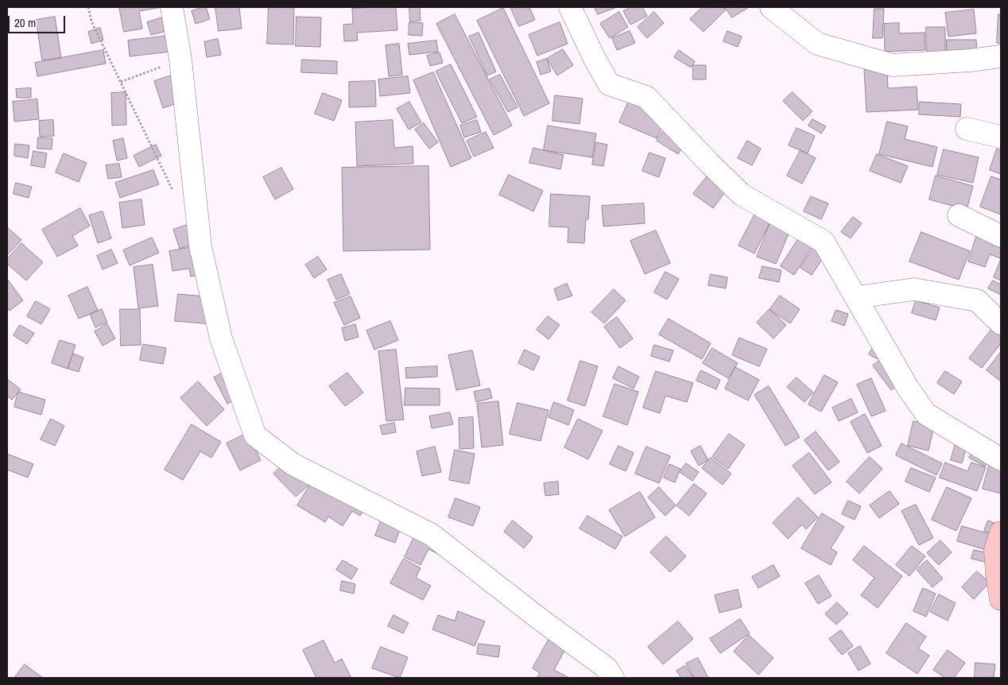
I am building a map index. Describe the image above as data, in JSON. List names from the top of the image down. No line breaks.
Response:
{"scale_bar":"20 m"}
